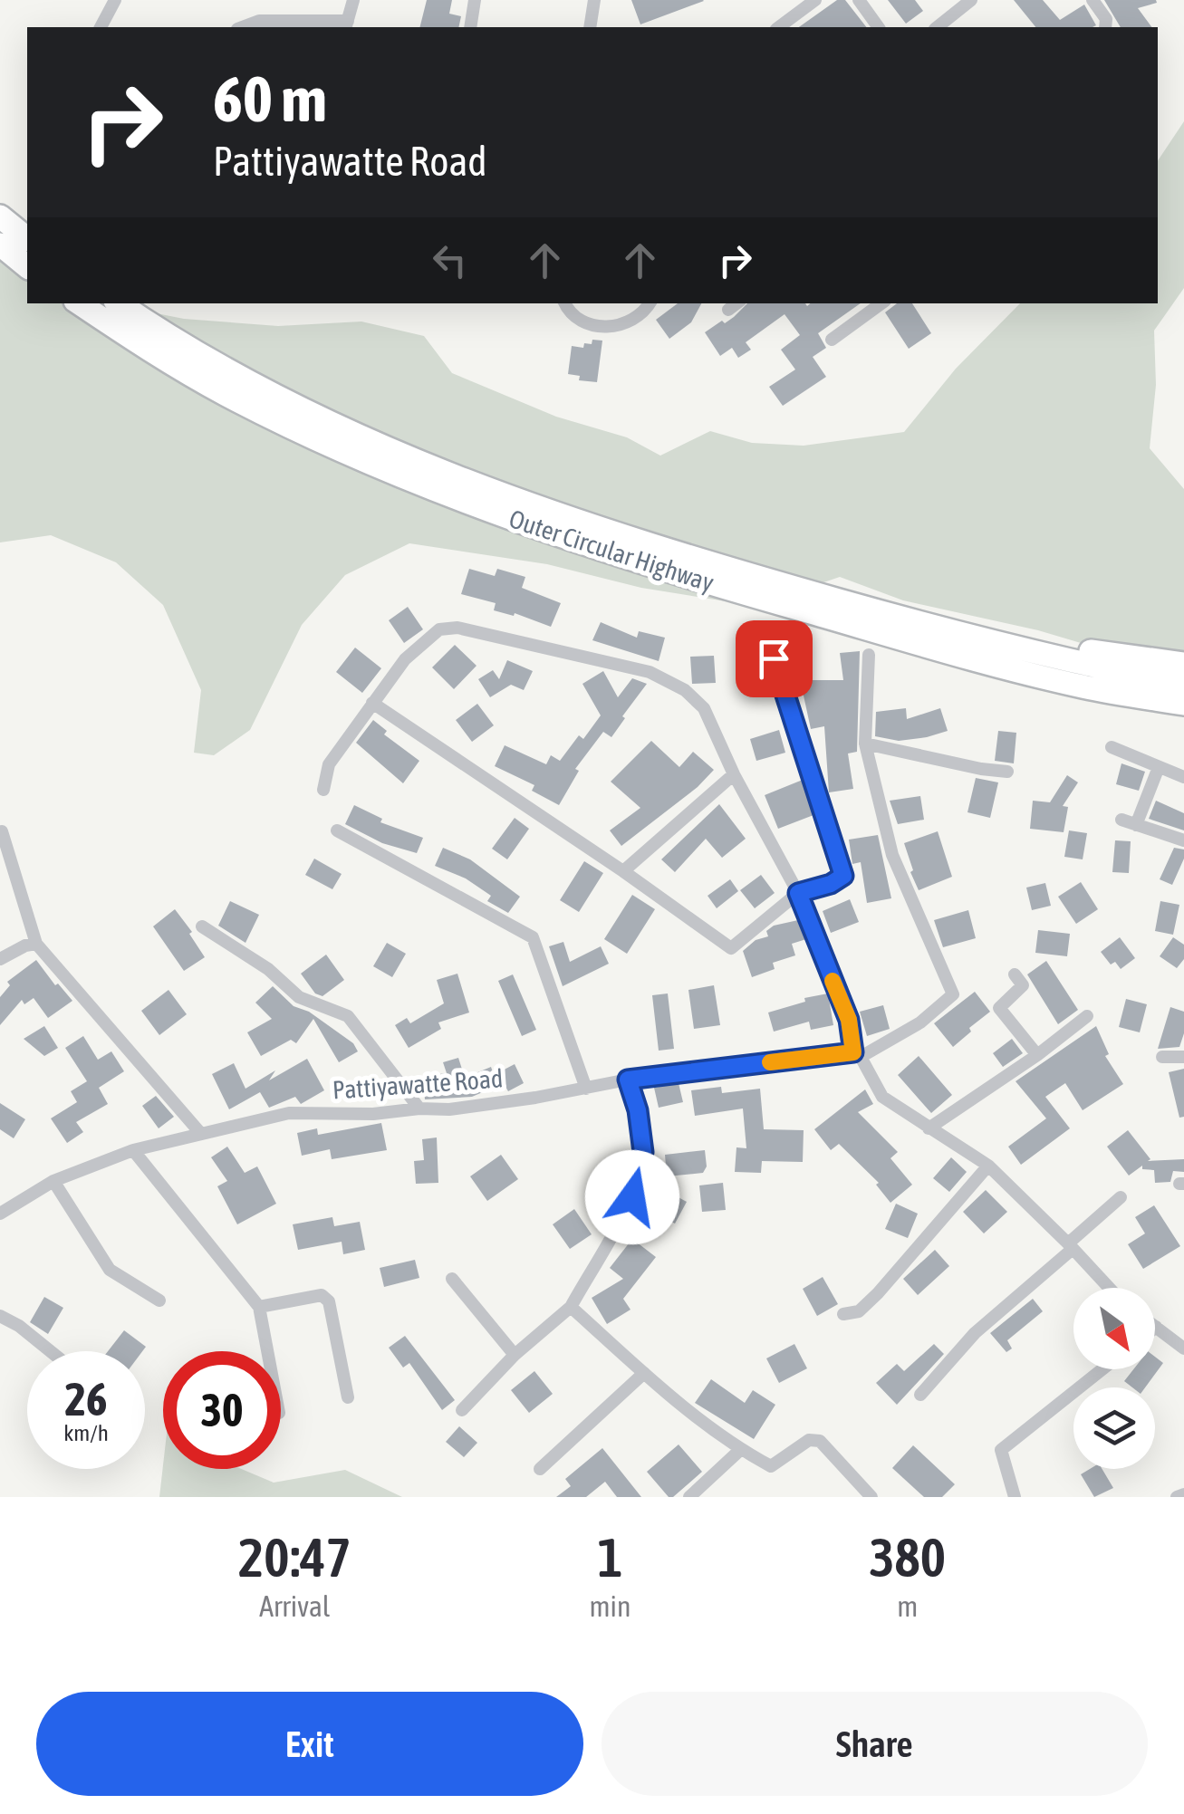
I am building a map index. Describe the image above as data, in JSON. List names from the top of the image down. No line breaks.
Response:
{"streets":{"highway":["Outer Circular Highway"],"street":["Pattiyawatte Road"]},"north":"bottom right","page":{"turn":["60 m","Pattiyawatte Road"],"speed":"26 km/h","limit":"30","eta":["20:47","Arrival","1","min","380","m"],"buttons":["Exit","Share"]}}
